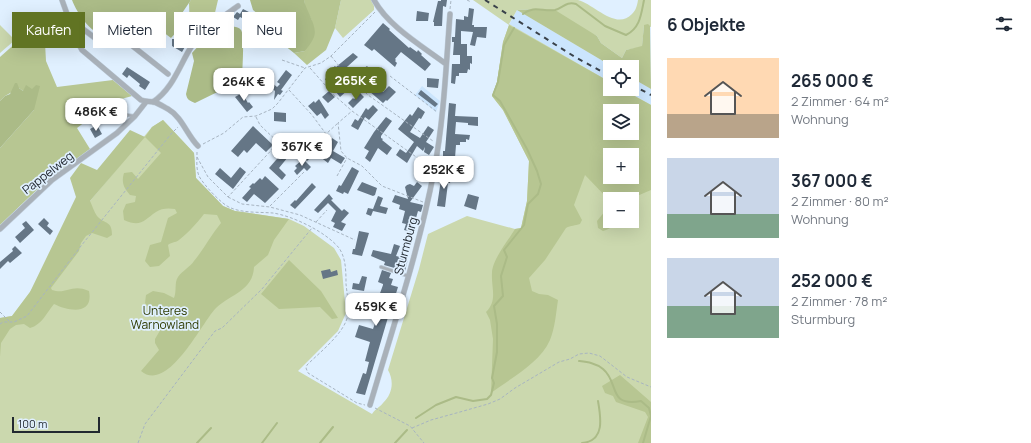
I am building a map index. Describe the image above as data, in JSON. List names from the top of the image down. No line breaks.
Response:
{"streets":{"street":["Pappelweg","Sturmburg"]},"parks":["Unteres Warnowland"],"scale_bar":"100 m","page":{"heading":"6 Objekte","chip":["Kaufen","Mieten","Filter","Neu"],"list":[{"name":"265 000 €","note":"2 Zimmer · 64 m² · Wohnung"},{"name":"367 000 €","note":"2 Zimmer · 80 m² · Wohnung"},{"name":"252 000 €","note":"2 Zimmer · 78 m² · Sturmburg"}],"map_buttons":["+","−"],"price":["265K €","264K €","486K €","367K €","252K €","459K €"],"scale":"100 m"}}
